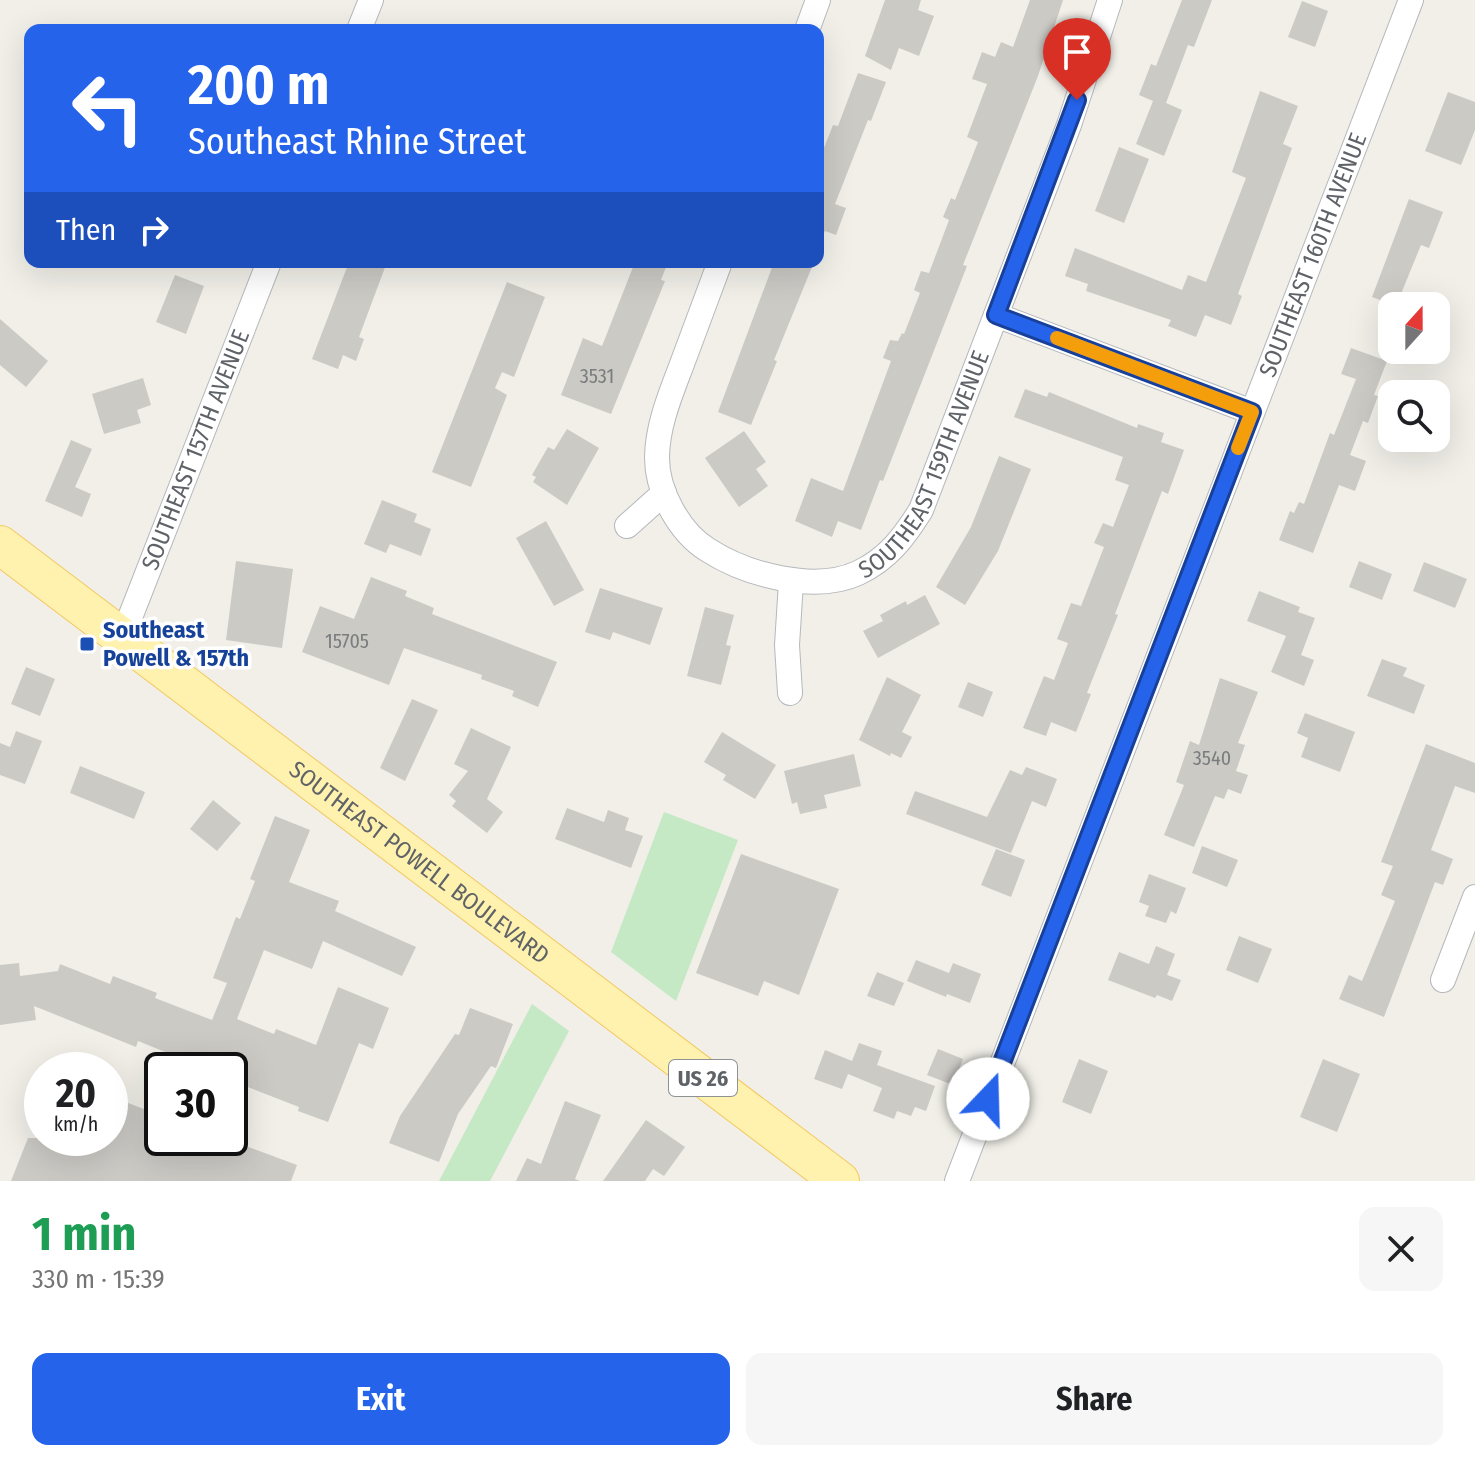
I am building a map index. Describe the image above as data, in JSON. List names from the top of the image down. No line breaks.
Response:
{"streets":{"main road":["SOUTHEAST POWELL BOULEVARD","US 26"],"street":["SOUTHEAST 160TH AVENUE","SOUTHEAST 157TH AVENUE","SOUTHEAST 159TH AVENUE"]},"crossings":[["SOUTHEAST 157TH AVENUE","SOUTHEAST POWELL BOULEVARD"]],"places":{"transit":["Southeast Powell & 157th"]},"house_numbers":["3531","15705","3540"],"north":"top","page":{"turn":["200 m","Southeast Rhine Street"],"then":"Then","speed":"20 km/h","limit":"30","heading":["1 min","330 m · 15:39"],"buttons":["Exit","Share"]}}
